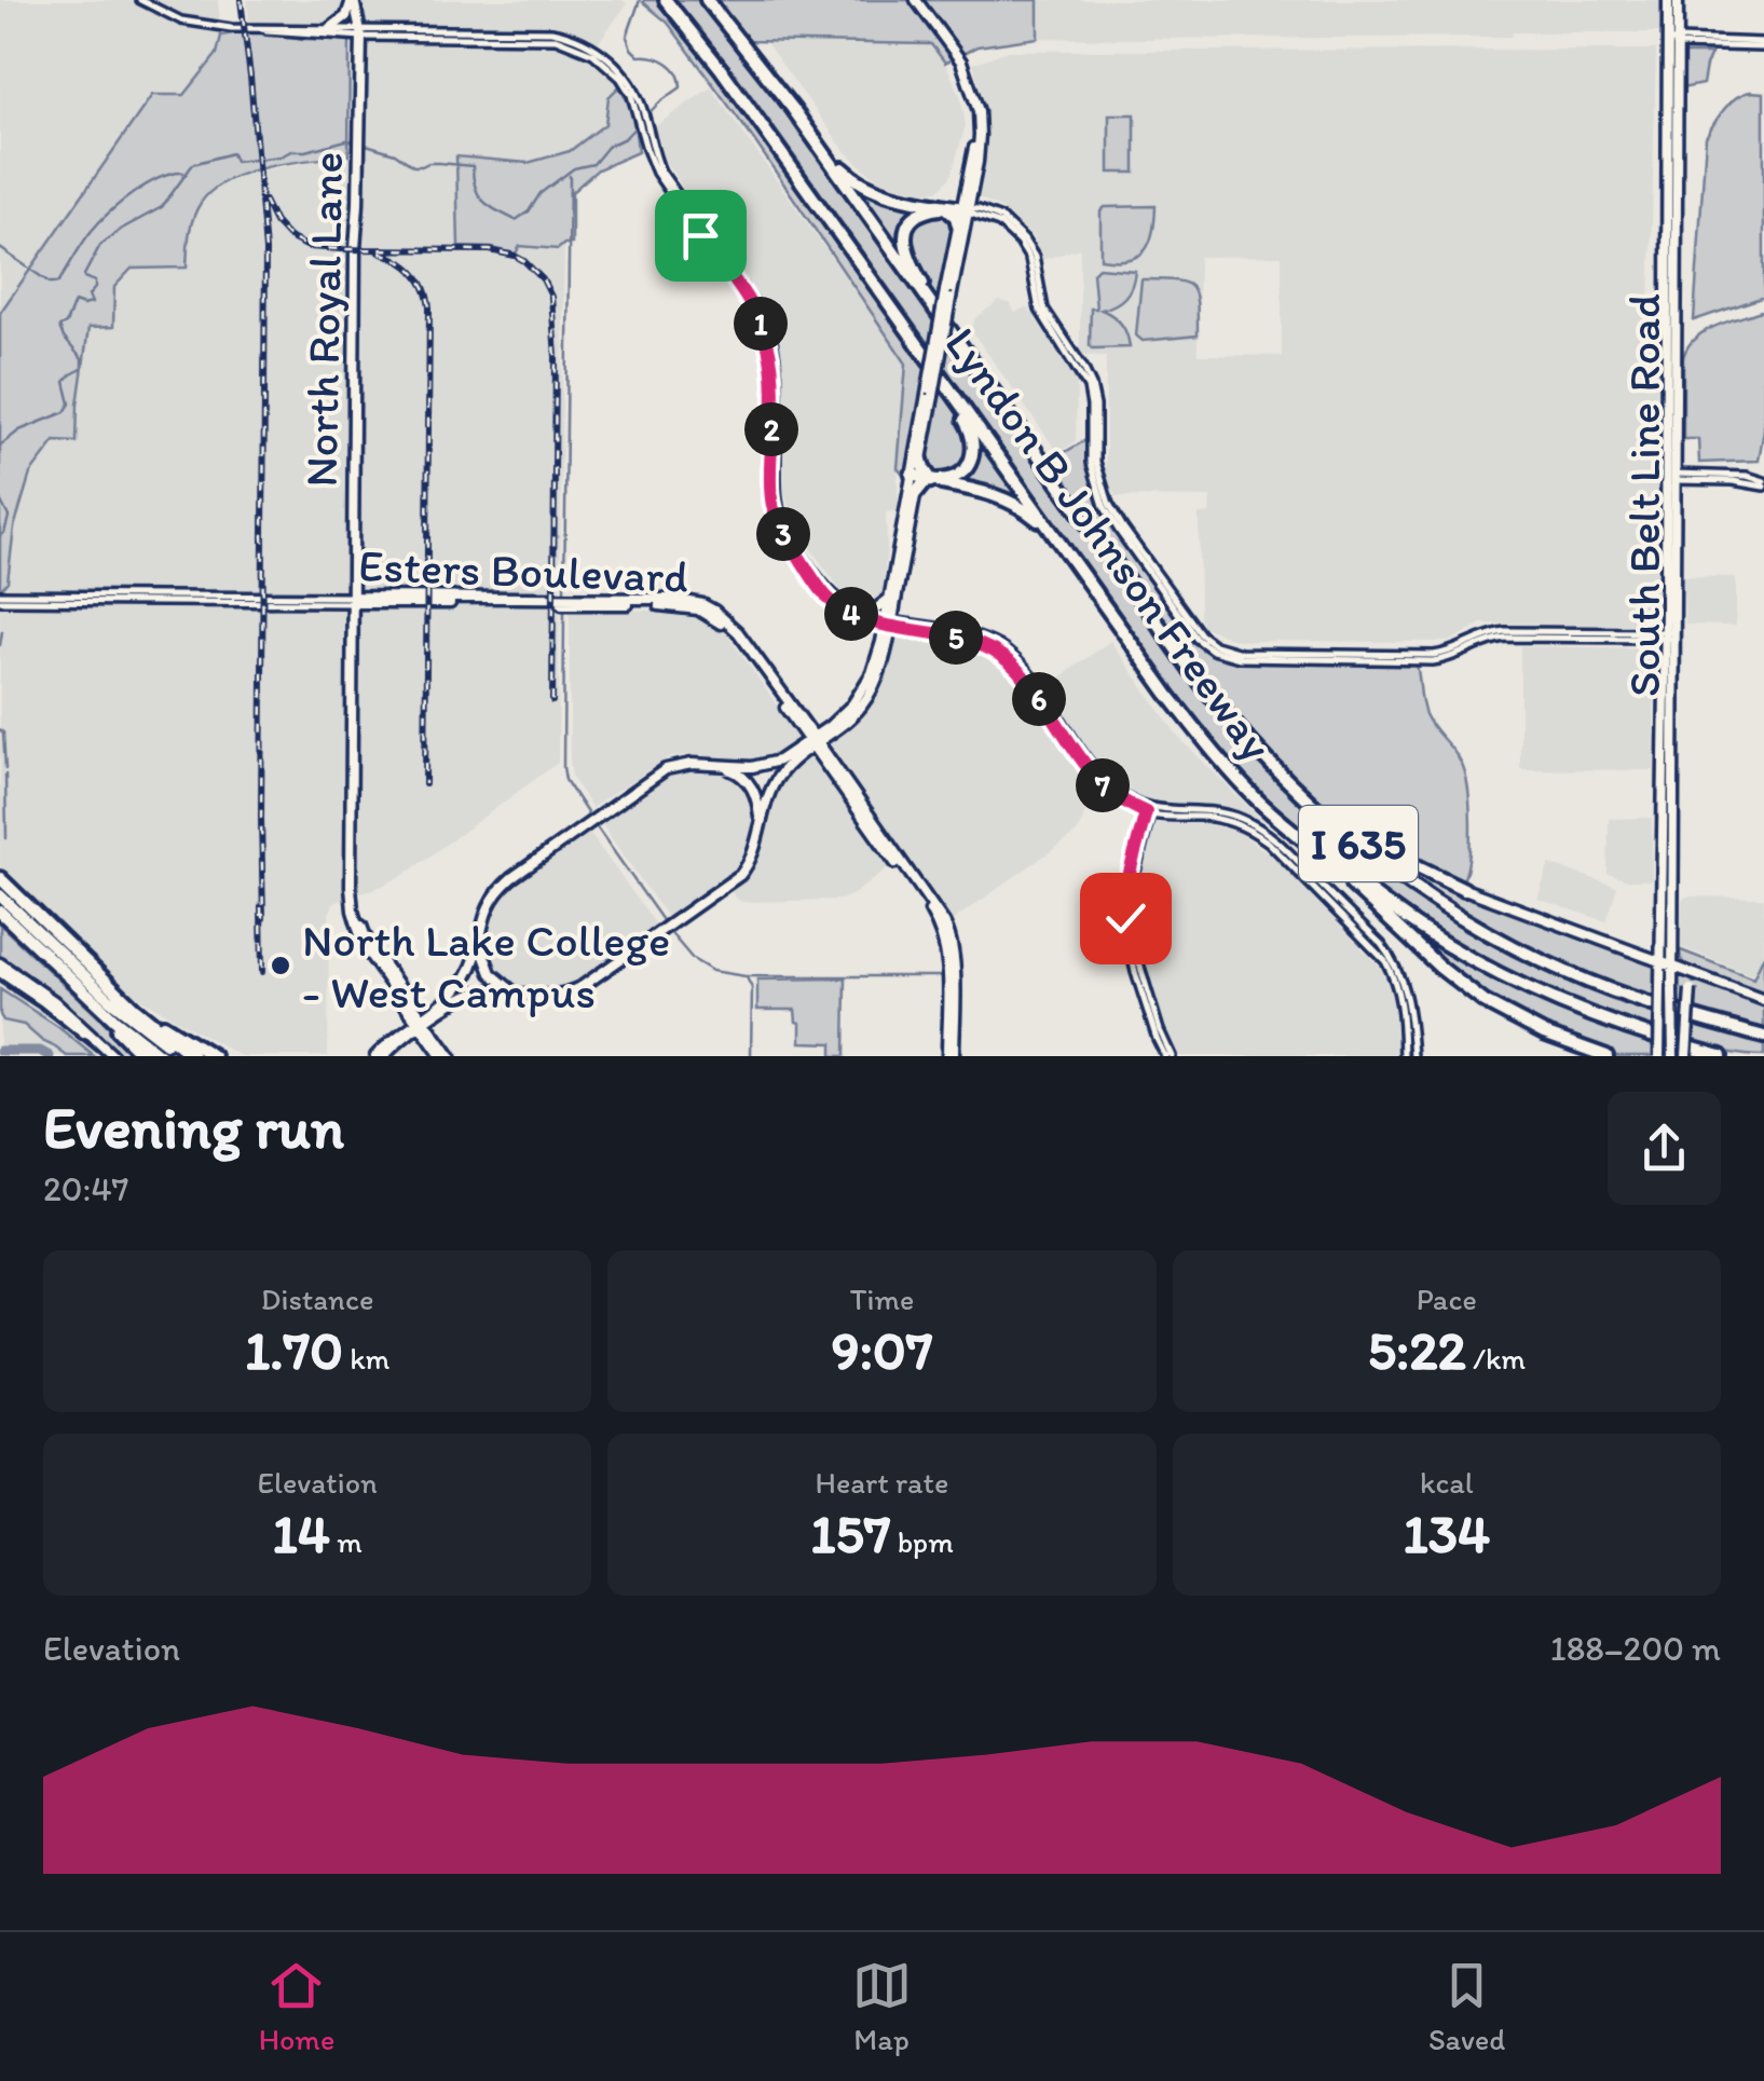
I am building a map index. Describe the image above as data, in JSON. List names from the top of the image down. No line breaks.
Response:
{"streets":{"highway":["Lyndon B Johnson Freeway","I 635"],"main road":["North Royal Lane","South Belt Line Road","Esters Boulevard"]},"crossings":[["North Royal Lane","Esters Boulevard"]],"places":["North Lake College - West Campus"],"page":{"pins":["1","2","3","4","5","6","7"],"heading":["Evening run","20:47"],"stats":[["Distance","1.70 km"],["Time","9:07"],["Pace","5:22 /km"],["Elevation","14 m"],["Heart rate","157 bpm"],["kcal","134"]],"chart":["Elevation","188–200 m"],"tabs":["Home","Map","Saved"]}}
